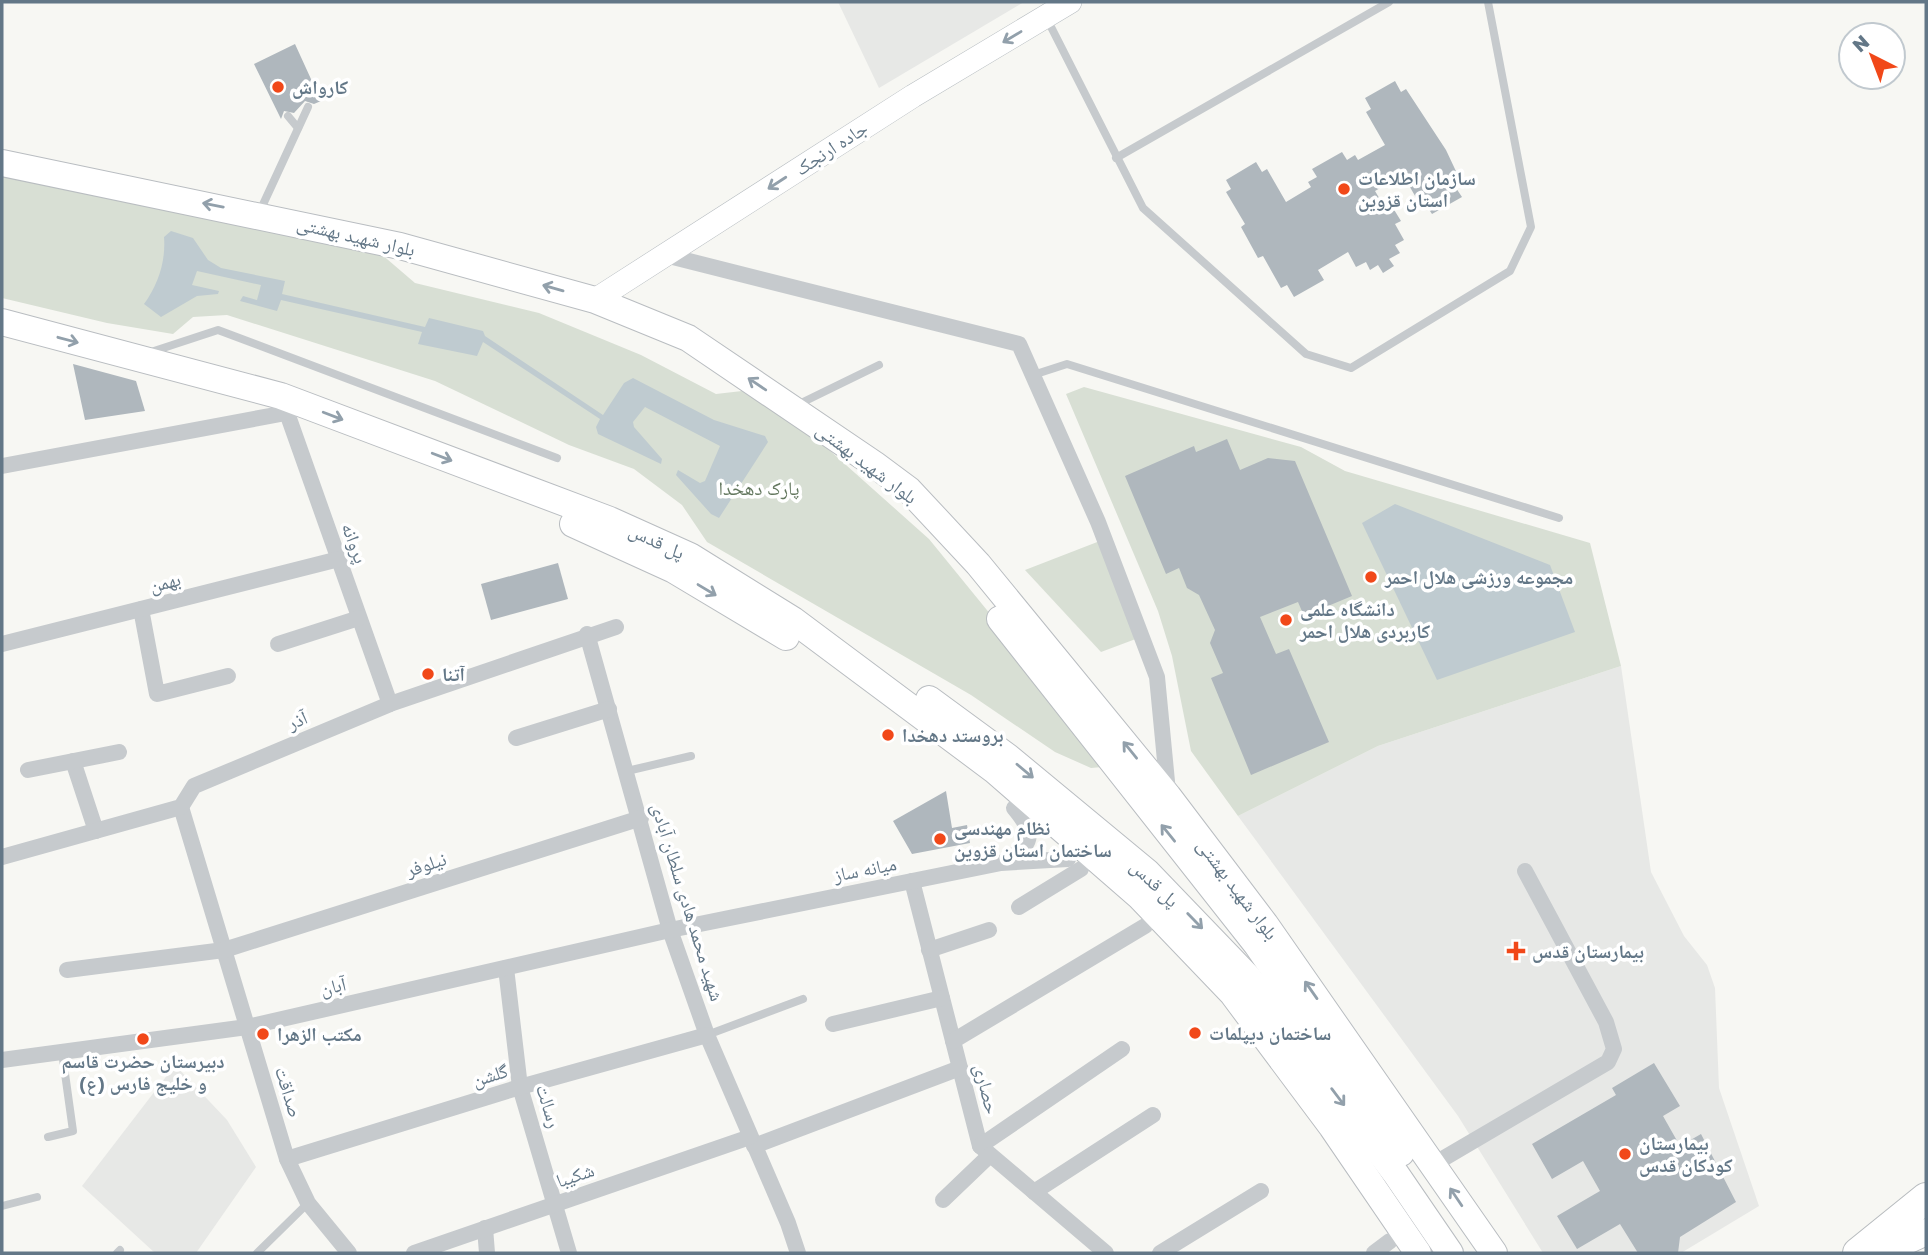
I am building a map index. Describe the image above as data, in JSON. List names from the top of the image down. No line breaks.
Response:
{"streets":{"main road":["بلوار شهید بهشتی","پل قدس"],"street":["جاده ارنجک","پروانه","بهمن","آذر","نیلوفر","میانه ساز","شهید محمد هادی سلطان آبادی","آبان","گلشن","حصاری","صداقت","رسالت","شکیبا"]},"crossings":[["جاده ارنجک","بلوار شهید بهشتی"],["بلوار شهید بهشتی","پل قدس"],["پروانه","بهمن"],["پروانه","آذر"],["آذر","شهید محمد هادی سلطان آبادی"],["آذر","صداقت"],["نیلوفر","شهید محمد هادی سلطان آبادی"],["نیلوفر","صداقت"],["میانه ساز","شهید محمد هادی سلطان آبادی"],["میانه ساز","آبان"],["میانه ساز","حصاری"],["شهید محمد هادی سلطان آبادی","آبان"],["شهید محمد هادی سلطان آبادی","گلشن"],["شهید محمد هادی سلطان آبادی","شکیبا"],["آبان","صداقت"],["آبان","رسالت"],["گلشن","صداقت"],["گلشن","رسالت"],["حصاری","شکیبا"],["رسالت","شکیبا"]],"one_way":["جاده ارنجک"],"parks":["پارک دهخدا"],"places":{"other":["کارواش","سازمان اطلاعات استان قزوین","مجموعه ورزشی هلال احمر","دانشگاه علمی کاربردی هلال احمر","آتنا","بروستد دهخدا","نظام مهندسی ساختمان استان قزوین","ساختمان دیپلمات","مکتب الزهرا","دبیرستان حضرت قاسم (ع) و خلیج فارس","بیمارستان کودکان قدس"],"health":["بیمارستان قدس"]},"north":"top left"}
